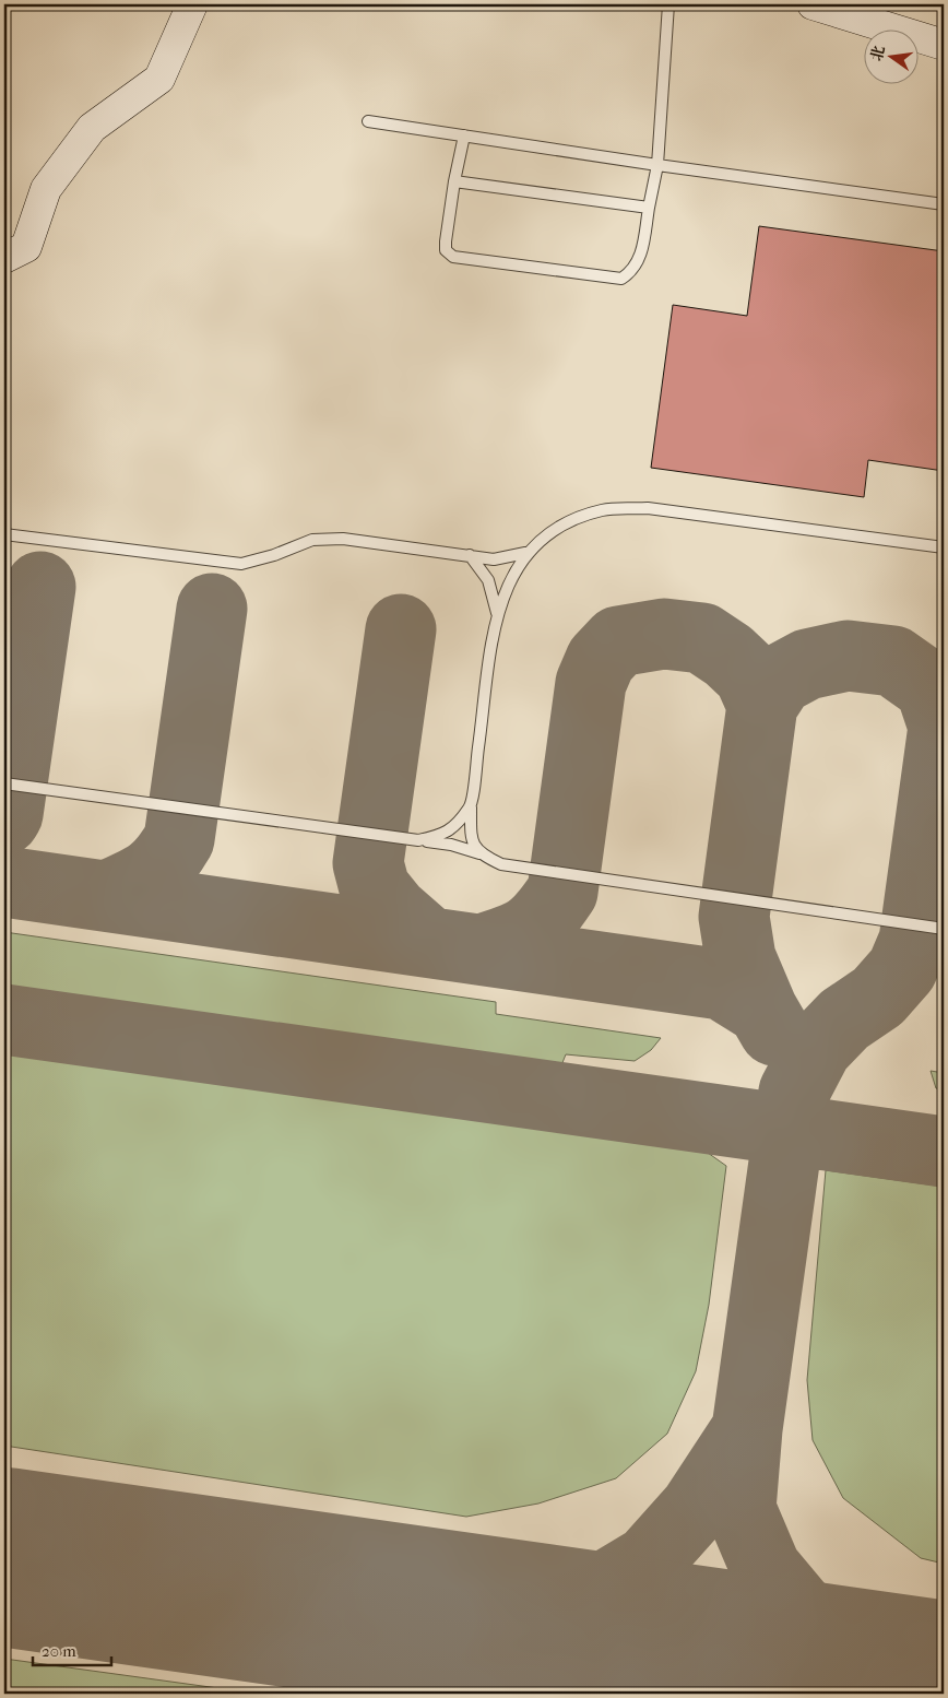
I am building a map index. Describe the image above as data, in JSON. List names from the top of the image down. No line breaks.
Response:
{"scale_bar":"20 m","north":"left"}
